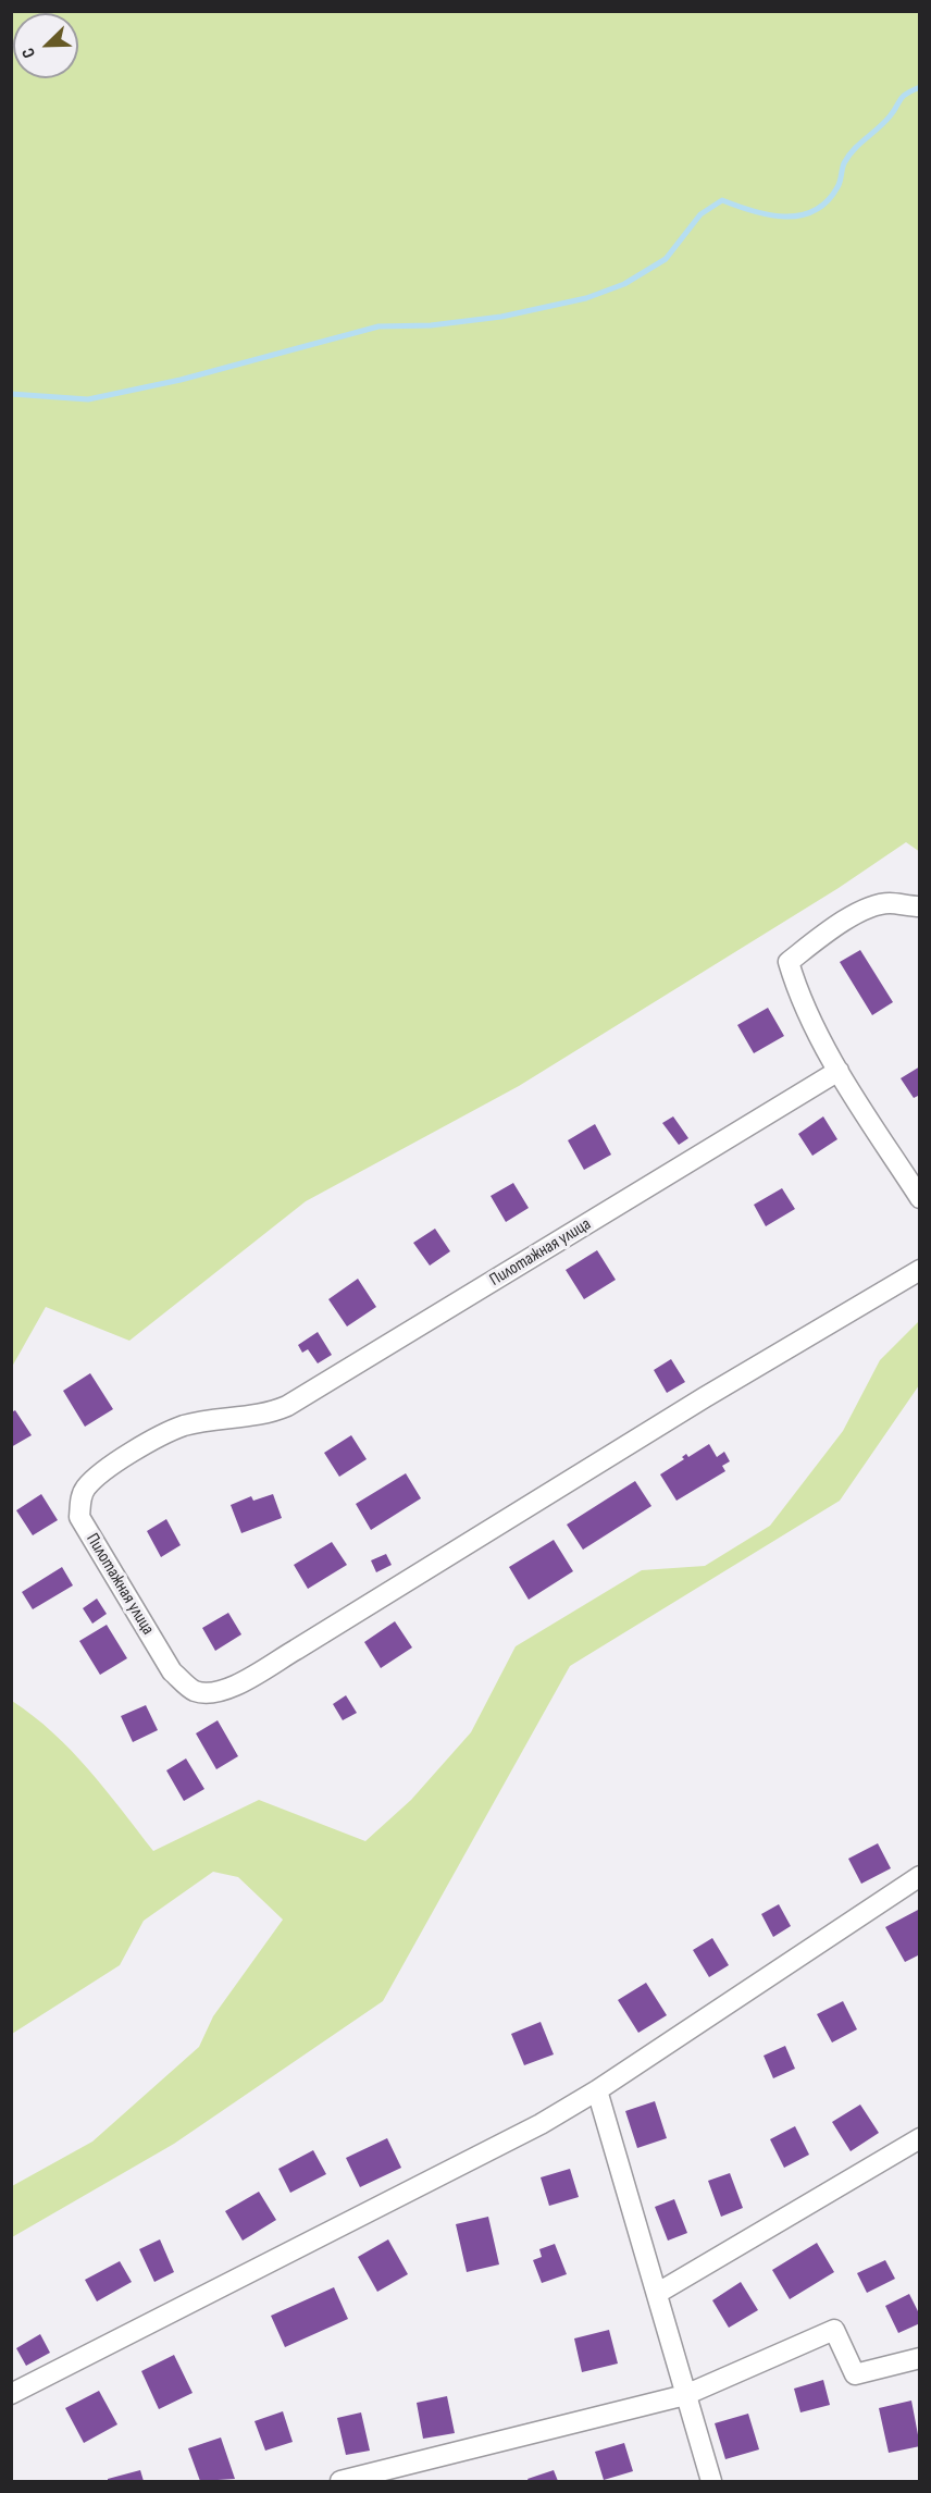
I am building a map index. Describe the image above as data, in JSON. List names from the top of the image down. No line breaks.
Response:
{"streets":{"street":["Пилотажная улица"]},"north":"bottom left"}
